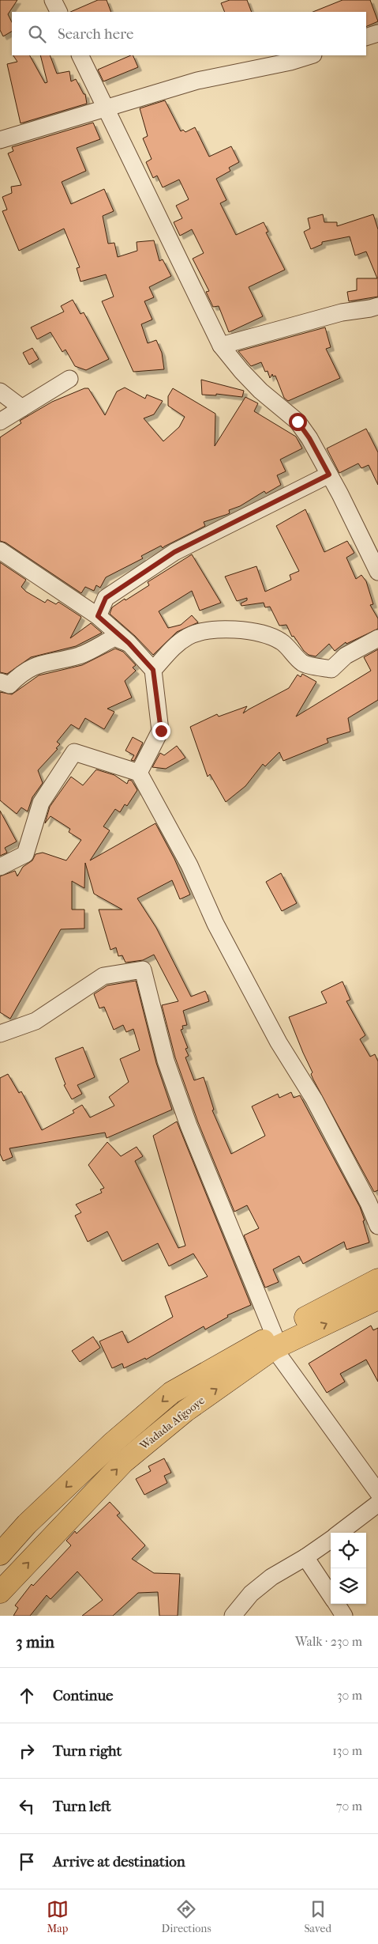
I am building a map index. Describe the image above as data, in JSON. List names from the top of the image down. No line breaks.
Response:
{"streets":{"highway":["Wadada Afgooye"]},"page":{"search":"Search here","heading":["3 min","Walk · 230 m"],"list":[["Continue","30 m"],["Turn right","130 m"],["Turn left","70 m"],"Arrive at destination"],"nav":["Map","Directions","Saved"]}}
